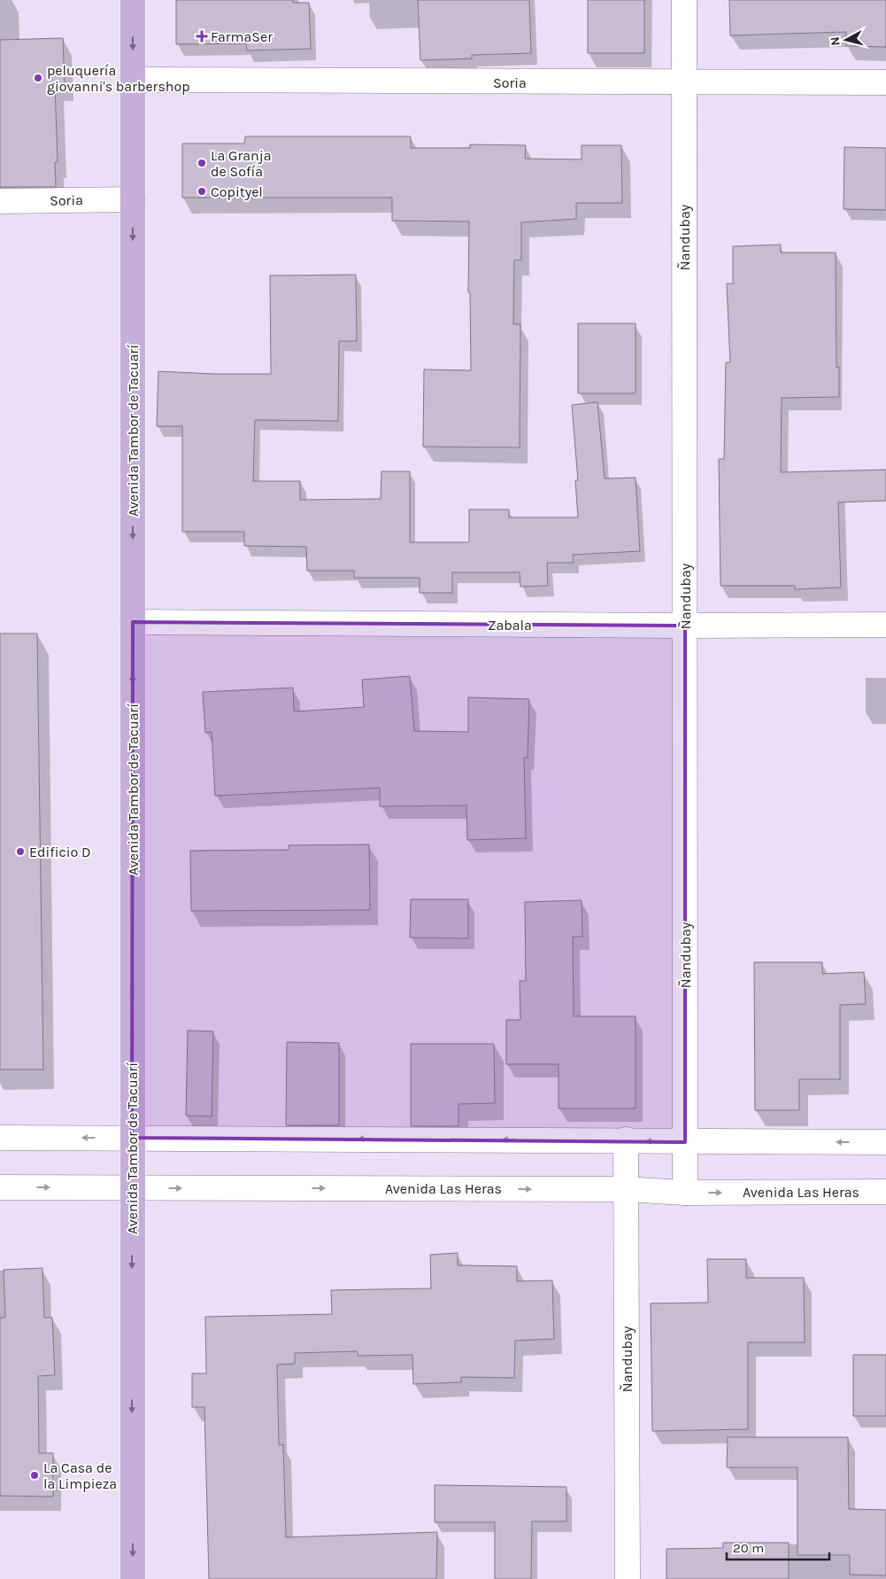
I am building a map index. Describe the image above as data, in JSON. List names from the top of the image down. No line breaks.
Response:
{"streets":{"main road":["Avenida Tambor de Tacuarí"],"street":["Soria","Ñandubay","Zabala","Avenida Las Heras"]},"crossings":[["Soria","Ñandubay"],["Soria","Avenida Tambor de Tacuarí"],["Ñandubay","Zabala"],["Ñandubay","Avenida Las Heras"],["Avenida Tambor de Tacuarí","Zabala"],["Avenida Tambor de Tacuarí","Avenida Las Heras"]],"one_way":["Avenida Tambor de Tacuarí"],"places":{"health":["FarmaSer"],"other":["peluquería giovanni's barbershop","La Granja de Sofía","Copityel","Edificio D","La Casa de la Limpieza"]},"scale_bar":"20 m","north":"left"}
